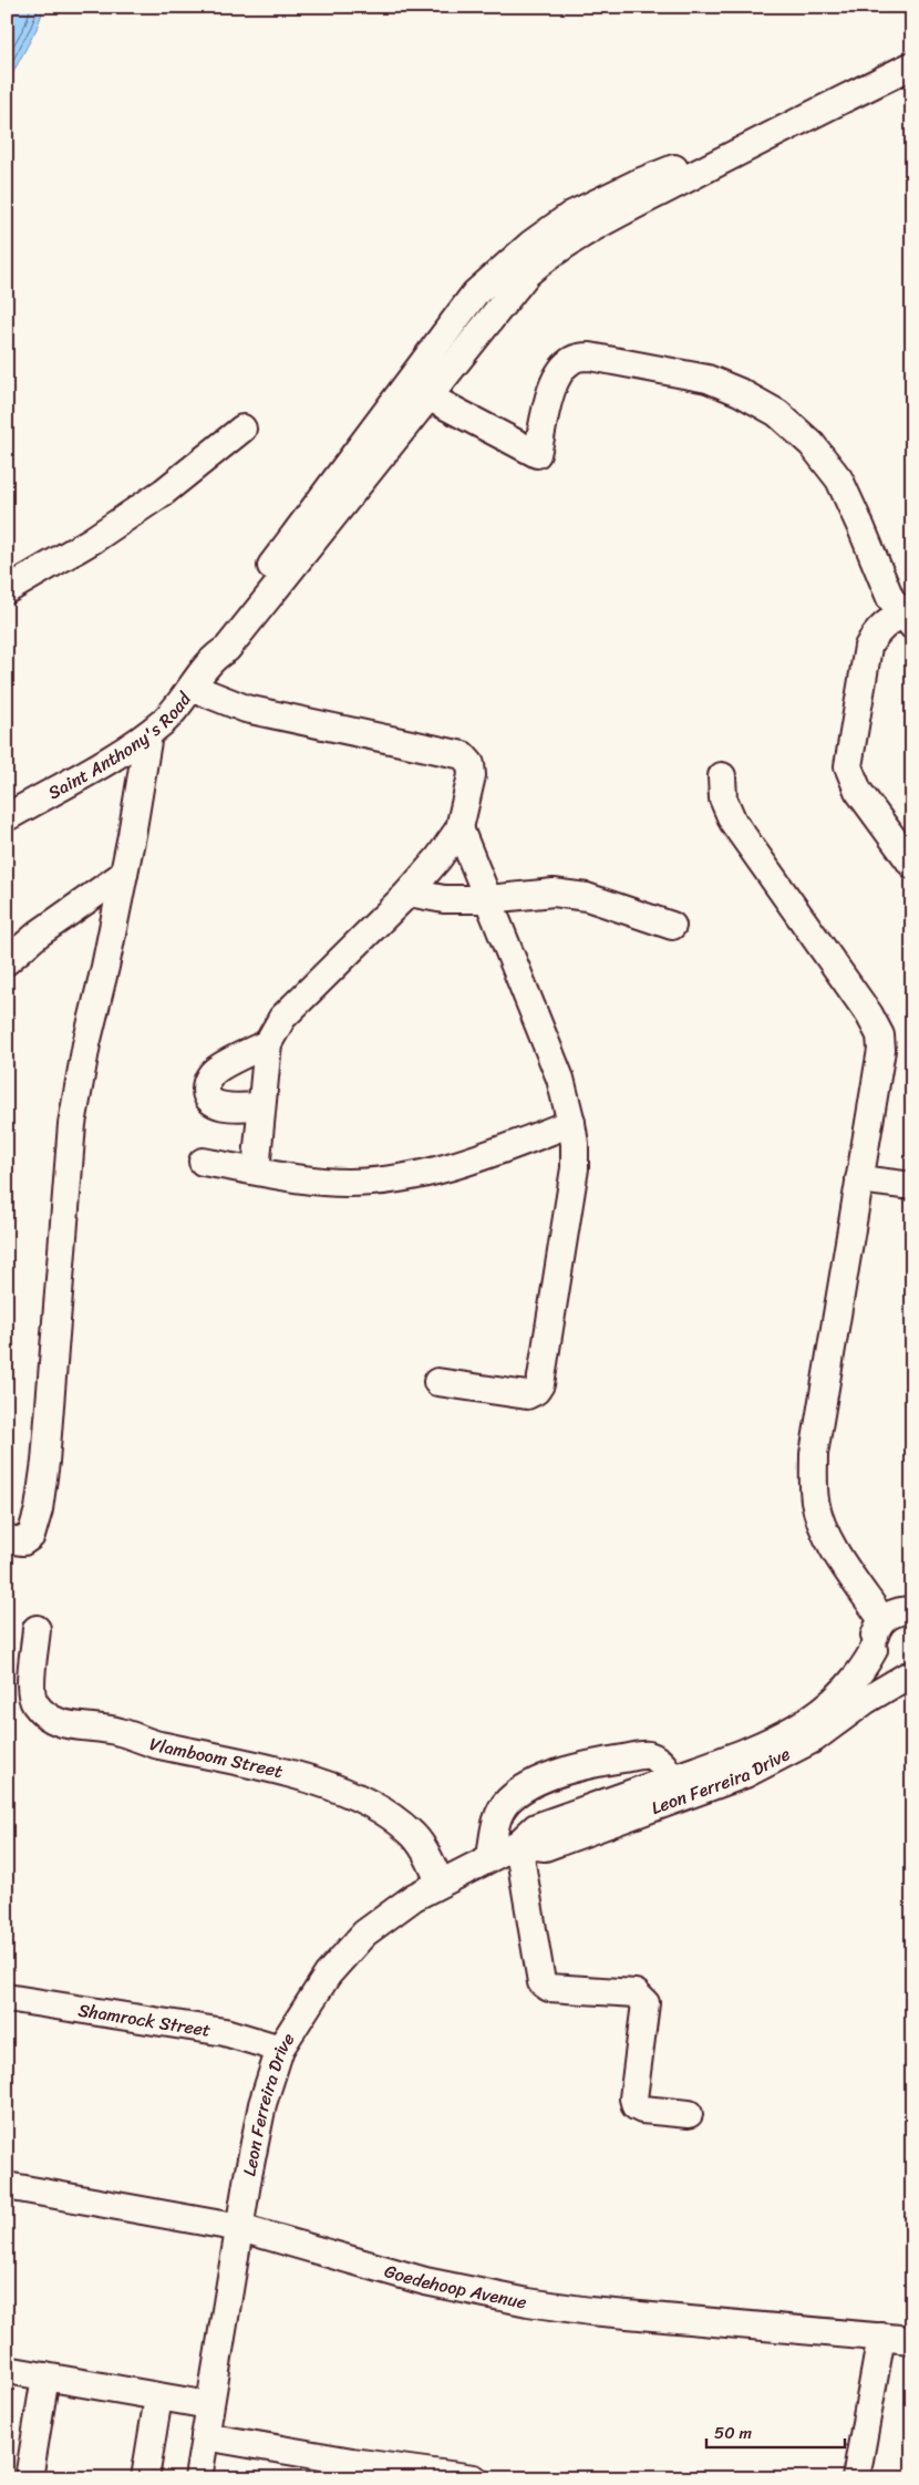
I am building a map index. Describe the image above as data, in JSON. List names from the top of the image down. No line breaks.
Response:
{"streets":{"street":["Saint Anthony's Road","Vlamboom Street","Leon Ferreira Drive","Shamrock Street","Goedehoop Avenue"]},"crossings":[["Vlamboom Street","Leon Ferreira Drive"],["Leon Ferreira Drive","Shamrock Street"],["Leon Ferreira Drive","Goedehoop Avenue"]],"scale_bar":"50 m"}
